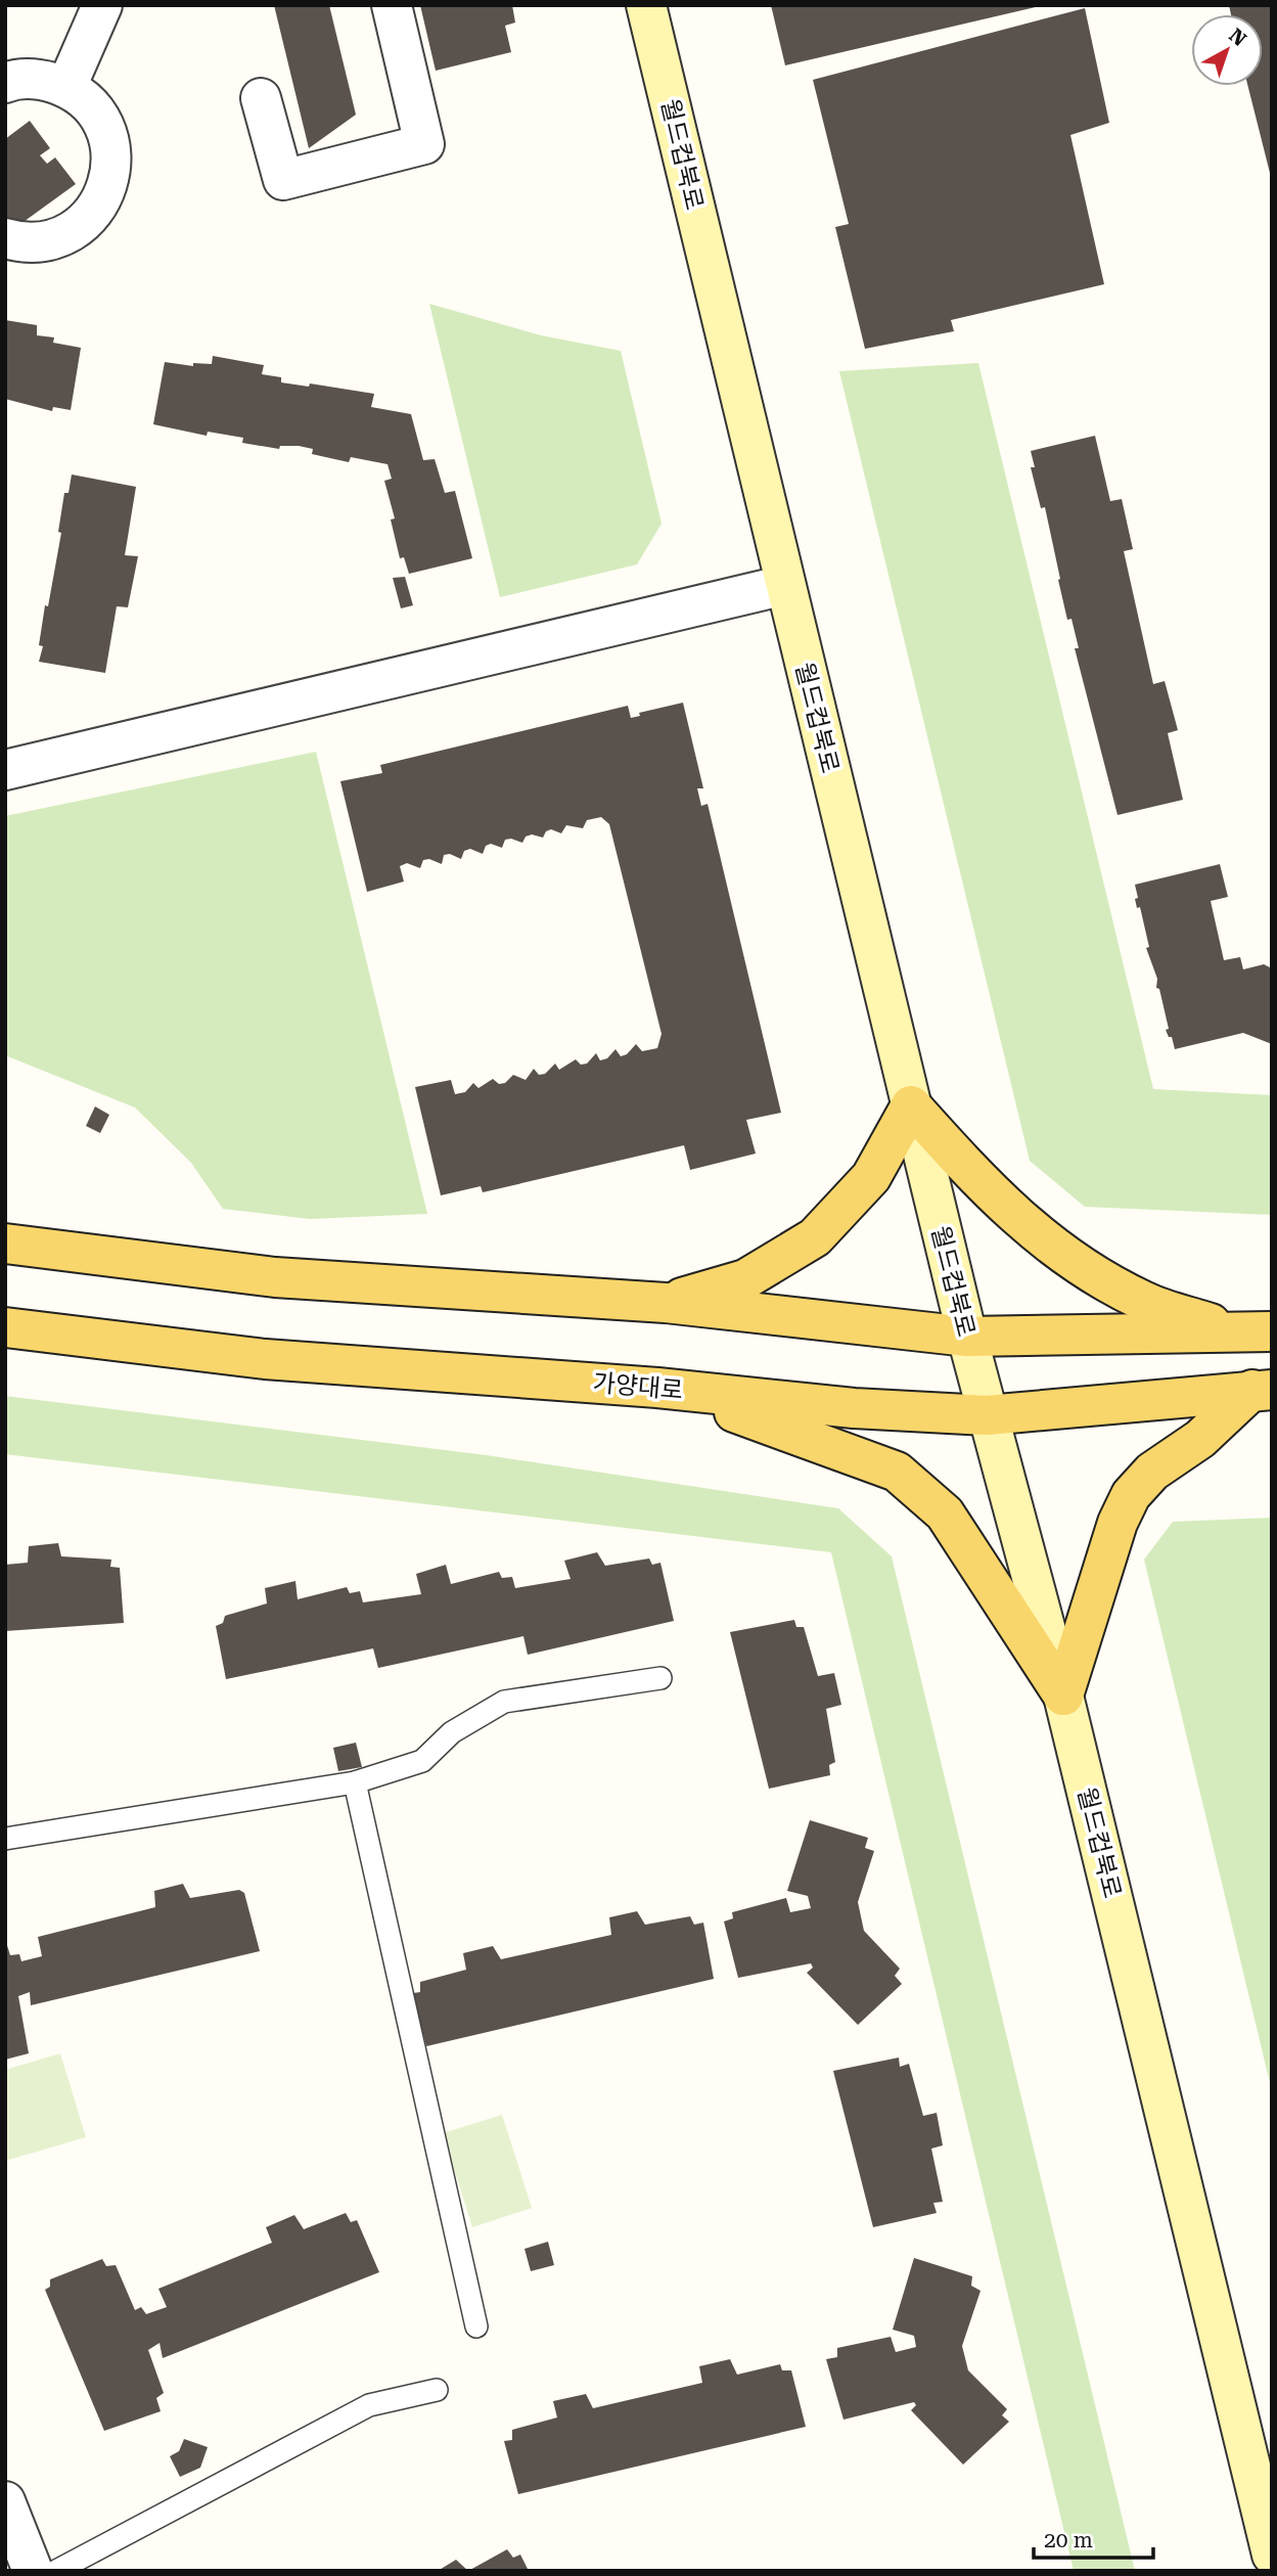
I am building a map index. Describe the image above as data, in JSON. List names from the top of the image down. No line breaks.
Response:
{"streets":{"main road":["월드컵북로","가양대로"]},"crossings":[["월드컵북로","가양대로"]],"scale_bar":"20 m","north":"top right"}
